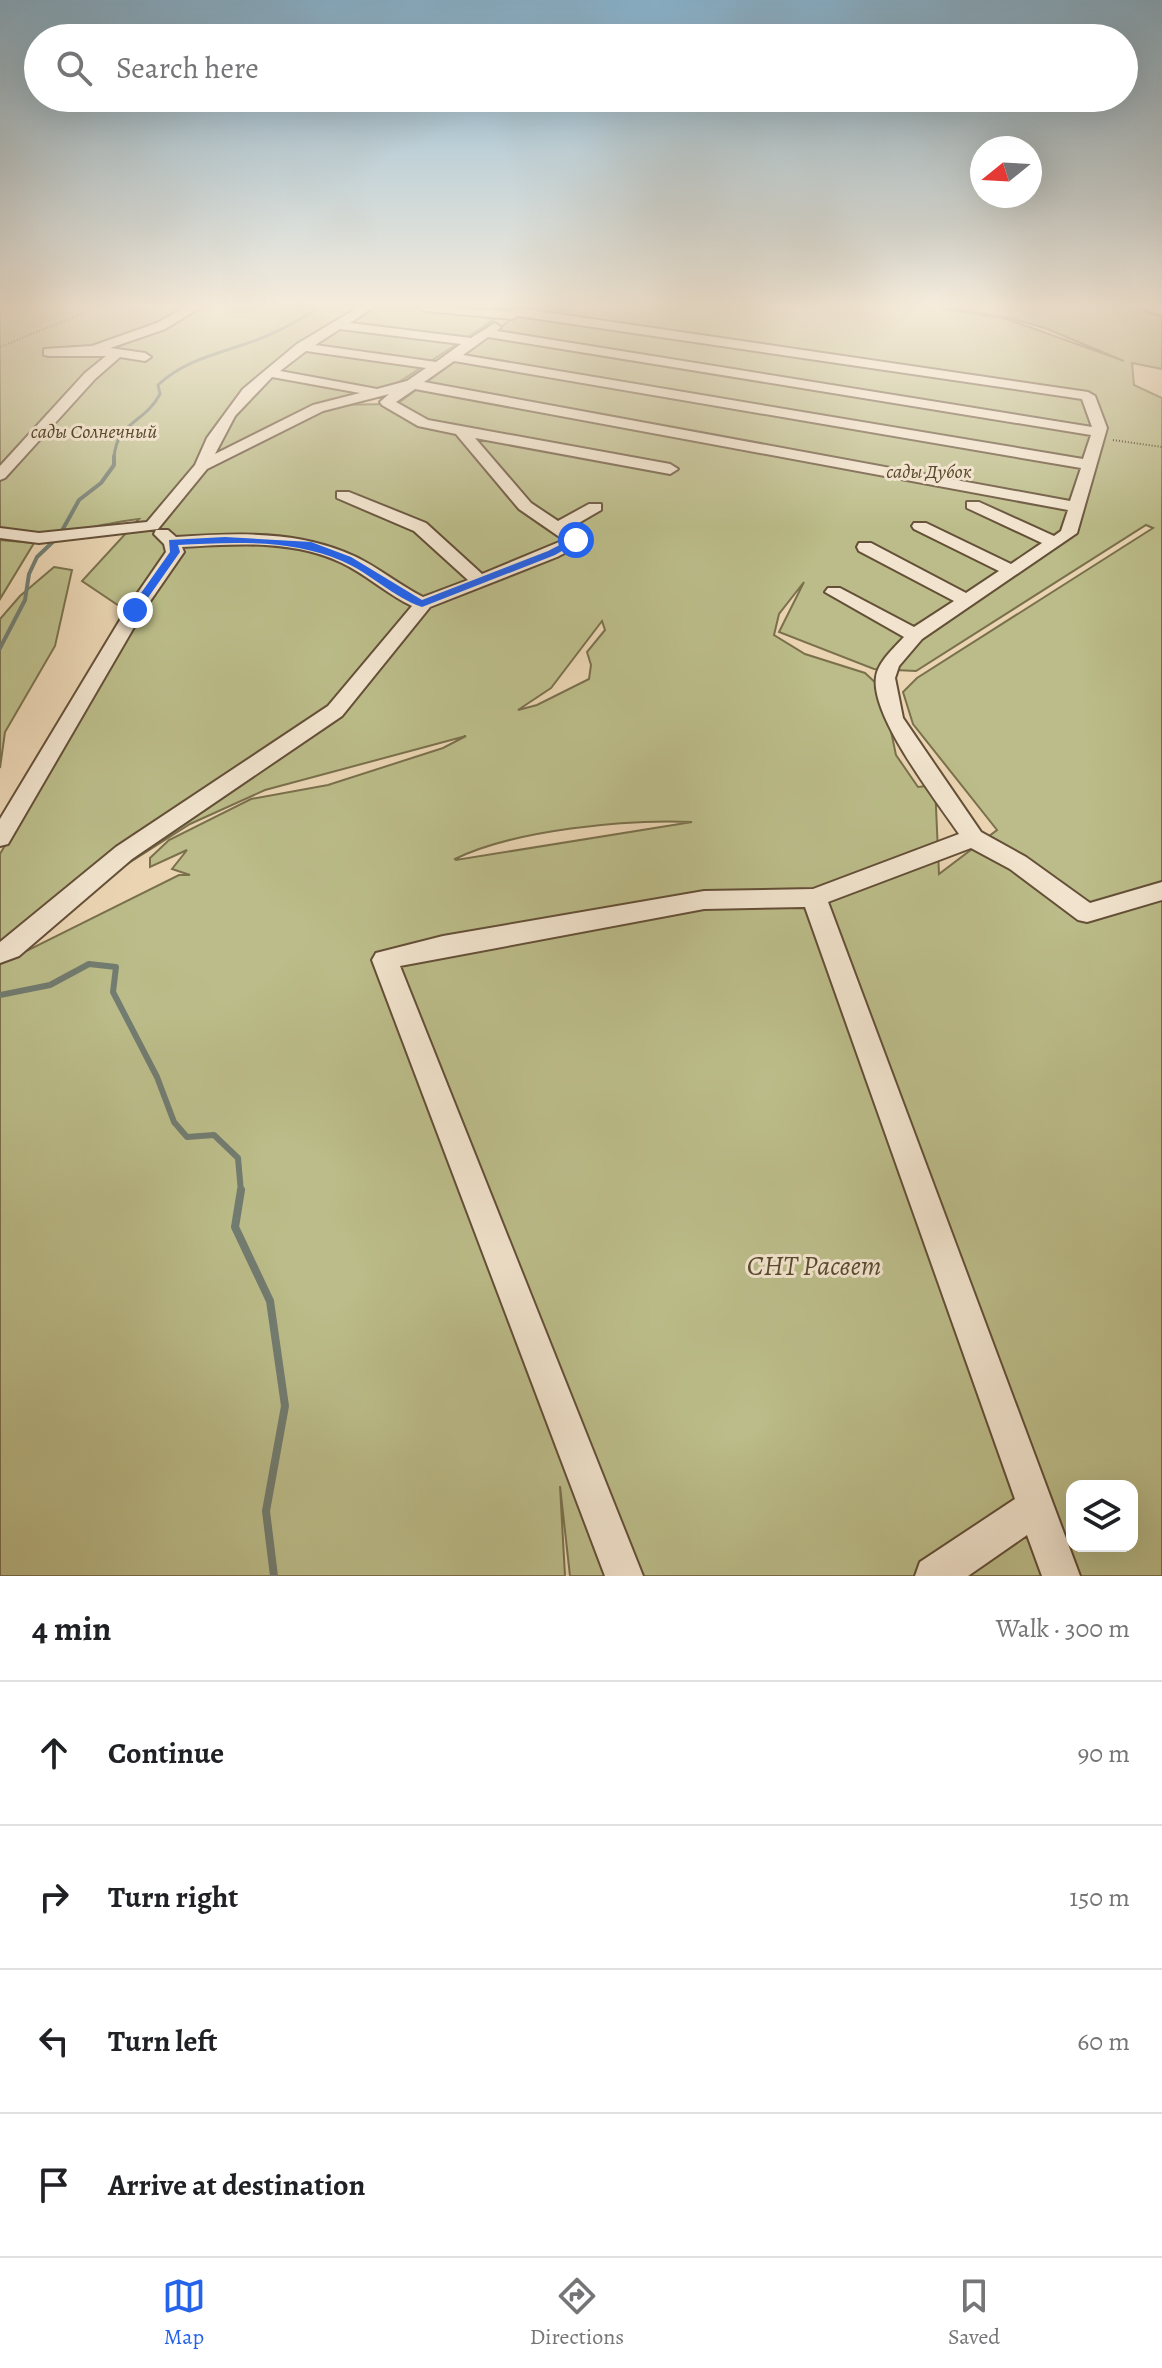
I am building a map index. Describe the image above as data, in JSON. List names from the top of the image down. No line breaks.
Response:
{"parks":["сады Солнечный","сады Дубок","СНТ Расвет"],"north":"left","page":{"search":"Search here","heading":["4 min","Walk · 300 m"],"list":[["Continue","90 m"],["Turn right","150 m"],["Turn left","60 m"],"Arrive at destination"],"nav":["Map","Directions","Saved"]}}
